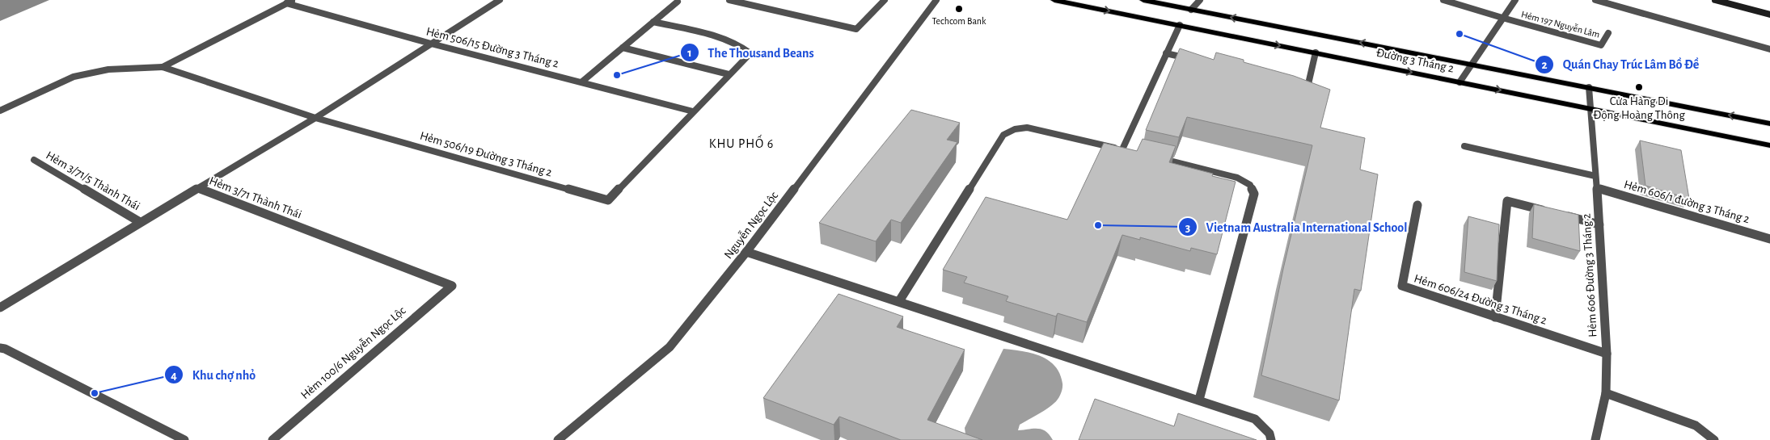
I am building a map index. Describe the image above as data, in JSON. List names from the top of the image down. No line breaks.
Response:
{"streets":{"main road":["Đường 3 Tháng 2"],"street":["Hẻm 197 Nguyễn Lâm","Hẻm 506/15 Đường 3 Tháng 2","Hẻm 506/19 Đường 3 Tháng 2","Hẻm 3/71/5 Thành Thái","Hẻm 3/71 Thành Thái","Hẻm 606/1 đường 3 Tháng 2","Nguyễn Ngọc Lộc","Hẻm 606 Đường 3 Tháng 2","Hẻm 606/24 Đường 3 Tháng 2","Hẻm 100/6 Nguyễn Ngọc Lộc"]},"crossings":[["Hẻm 506/15 Đường 3 Tháng 2","Hẻm 506/19 Đường 3 Tháng 2"],["Đường 3 Tháng 2","Hẻm 606 Đường 3 Tháng 2"],["Hẻm 3/71/5 Thành Thái","Hẻm 3/71 Thành Thái"],["Hẻm 3/71 Thành Thái","Hẻm 100/6 Nguyễn Ngọc Lộc"],["Hẻm 606/1 đường 3 Tháng 2","Hẻm 606 Đường 3 Tháng 2"],["Hẻm 606 Đường 3 Tháng 2","Hẻm 606/24 Đường 3 Tháng 2"]],"districts":["KHU PHỐ 6"],"places":["Techcom Bank","Quán Chay Trúc Lâm Bồ Đề","The Thousand Beans","Cửa Hàng Di Động Hoàng Thông","Vietnam Australia International School","Khu chợ nhỏ"]}
